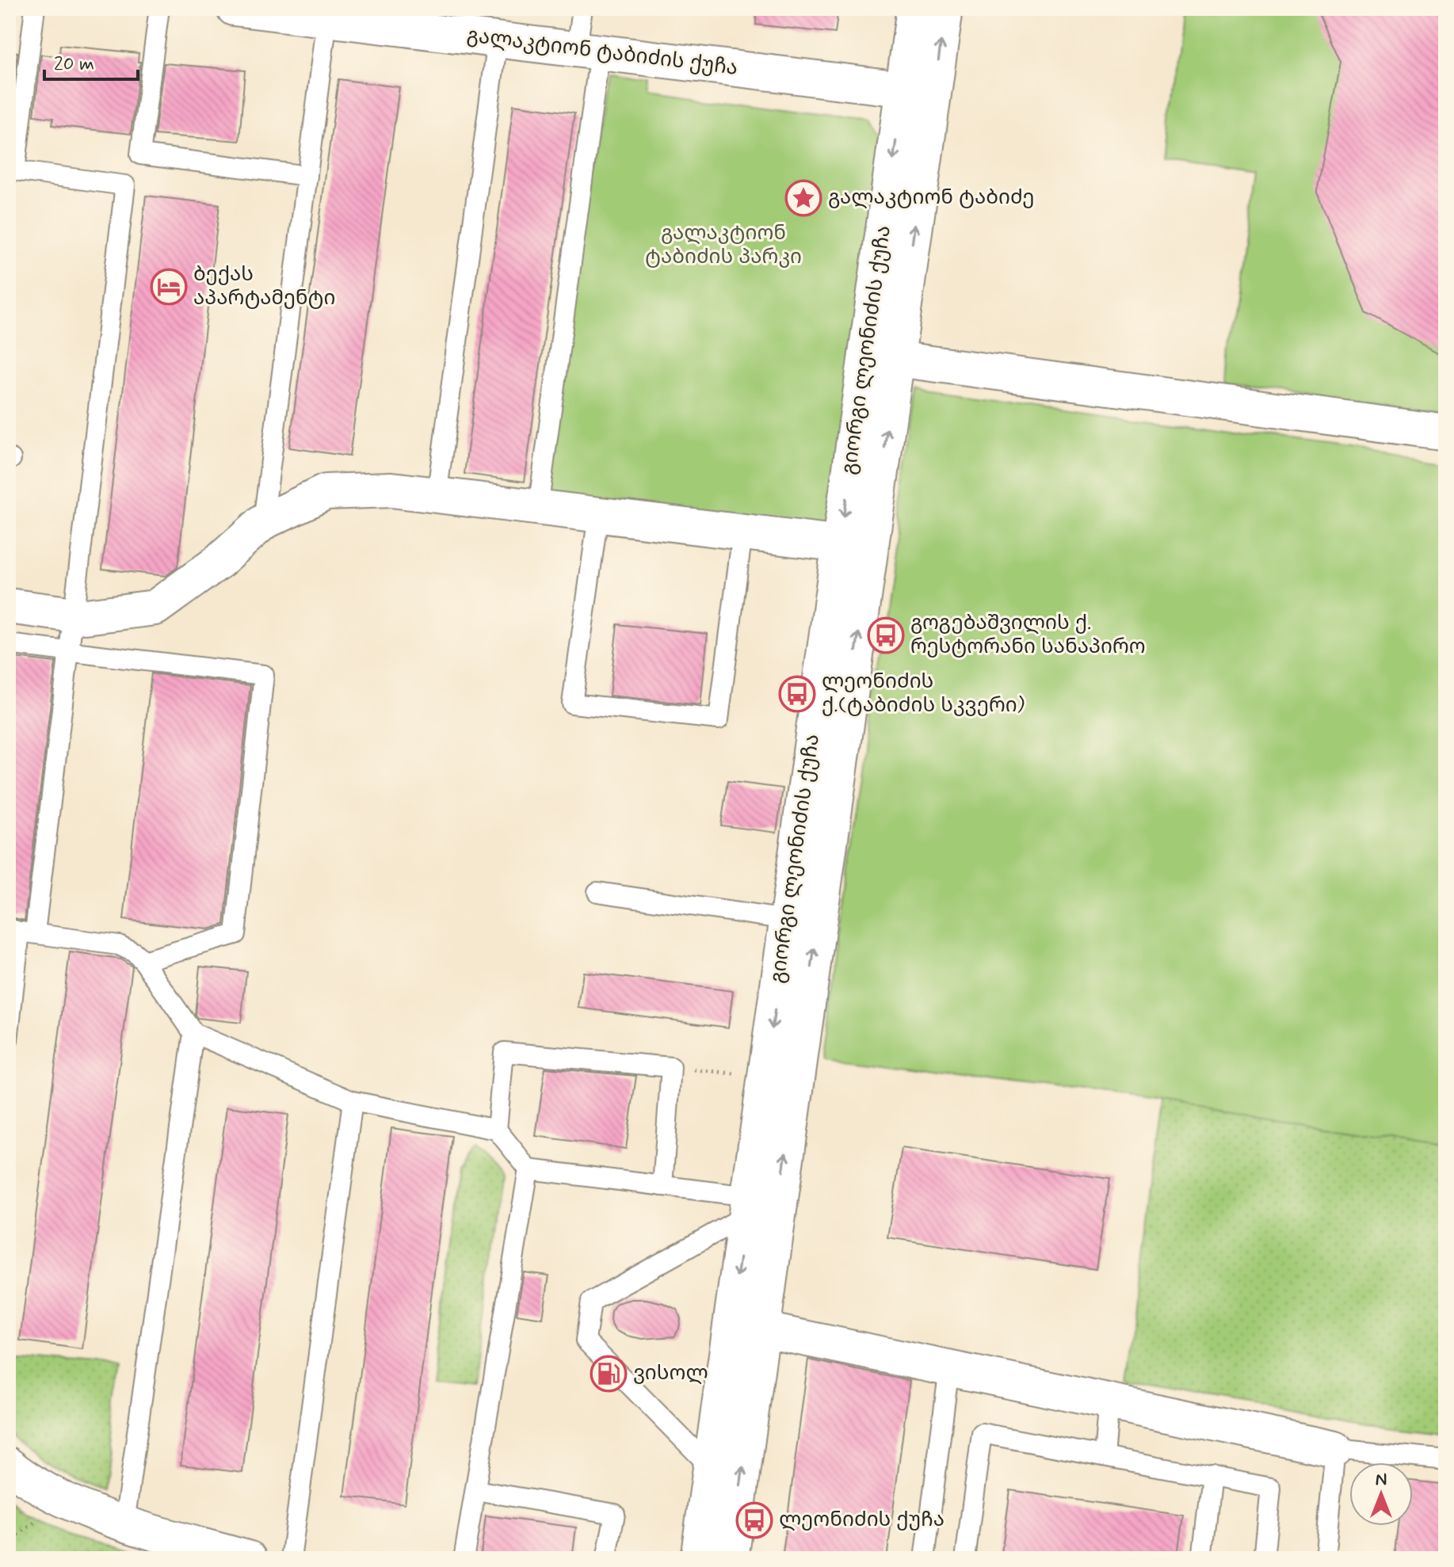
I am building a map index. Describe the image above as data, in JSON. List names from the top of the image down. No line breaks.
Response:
{"streets":{"main road":["გალაკტიონ ტაბიძის ქუჩა","გიორგი ლეონიძის ქუჩა"]},"crossings":[["გალაკტიონ ტაბიძის ქუჩა","გიორგი ლეონიძის ქუჩა"]],"parks":["გალაკტიონ ტაბიძის პარკი"],"places":{"place":["გალაკტიონ ტაბიძე"],"hotel":["ბექას აპარტამენტი"],"bus stop":["გოგებაშვილის ქ. რესტორანი სანაპირო","ლეონიძის ქ.(ტაბიძის სკვერი)","ლეონიძის ქუჩა"],"fuel station":["ვისოლ"]},"scale_bar":"20 m","north":"top"}
